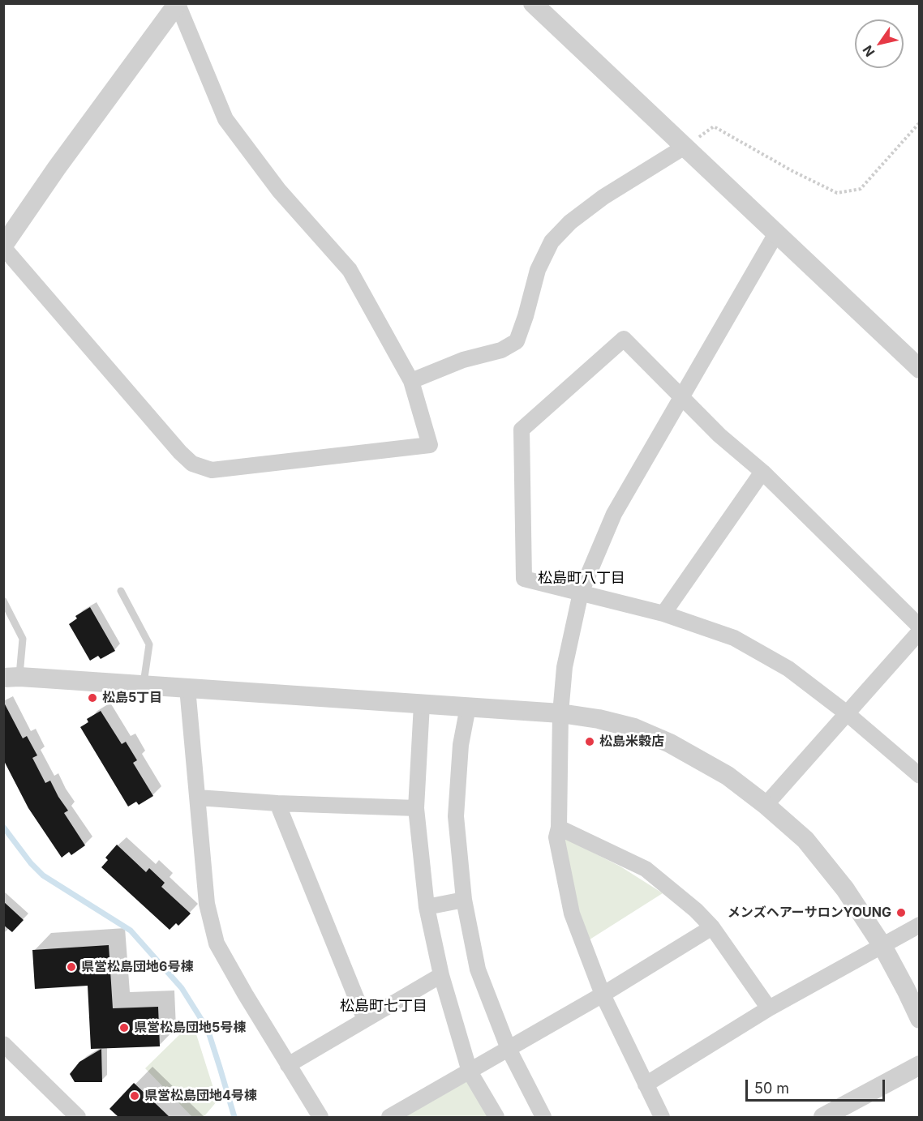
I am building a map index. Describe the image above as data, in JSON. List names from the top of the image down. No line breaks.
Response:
{"districts":["松島町八丁目","松島町七丁目"],"places":["松島5丁目","松島米穀店","メンズヘアーサロンYOUNG","県営松島団地6号棟","県営松島団地5号棟","県営松島団地4号棟"],"scale_bar":"50 m","north":"bottom left"}
